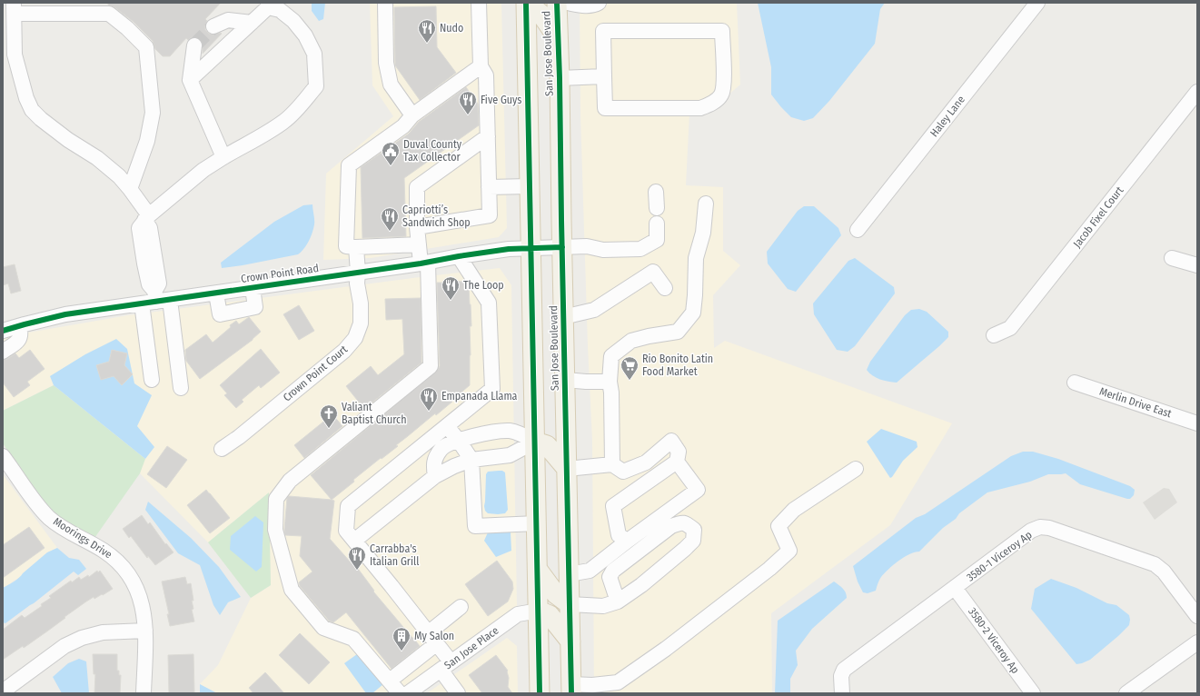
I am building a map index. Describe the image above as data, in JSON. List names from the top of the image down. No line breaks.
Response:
{"streets":{"main road":["San Jose Boulevard"],"street":["Haley Lane","Jacob Fixel Court","Crown Point Road","Crown Point Court","Merlin Drive East","Moorings Drive","3580-1 Viceroy Ap","3580-2 Viceroy Ap","San Jose Place"]},"crossings":[["San Jose Boulevard","Crown Point Road"],["San Jose Boulevard","San Jose Place"],["Crown Point Road","Crown Point Court"],["3580-1 Viceroy Ap","3580-2 Viceroy Ap"]],"places":{"restaurant":["Nudo","Five Guys","Capriotti’s Sandwich Shop","The Loop","Empanada Llama","Carrabba's Italian Grill"],"public building":["Duval County Tax Collector"],"supermarket":["Rio Bonito Latin Food Market"],"church":["Valiant Baptist Church"],"building":["My Salon"]}}
